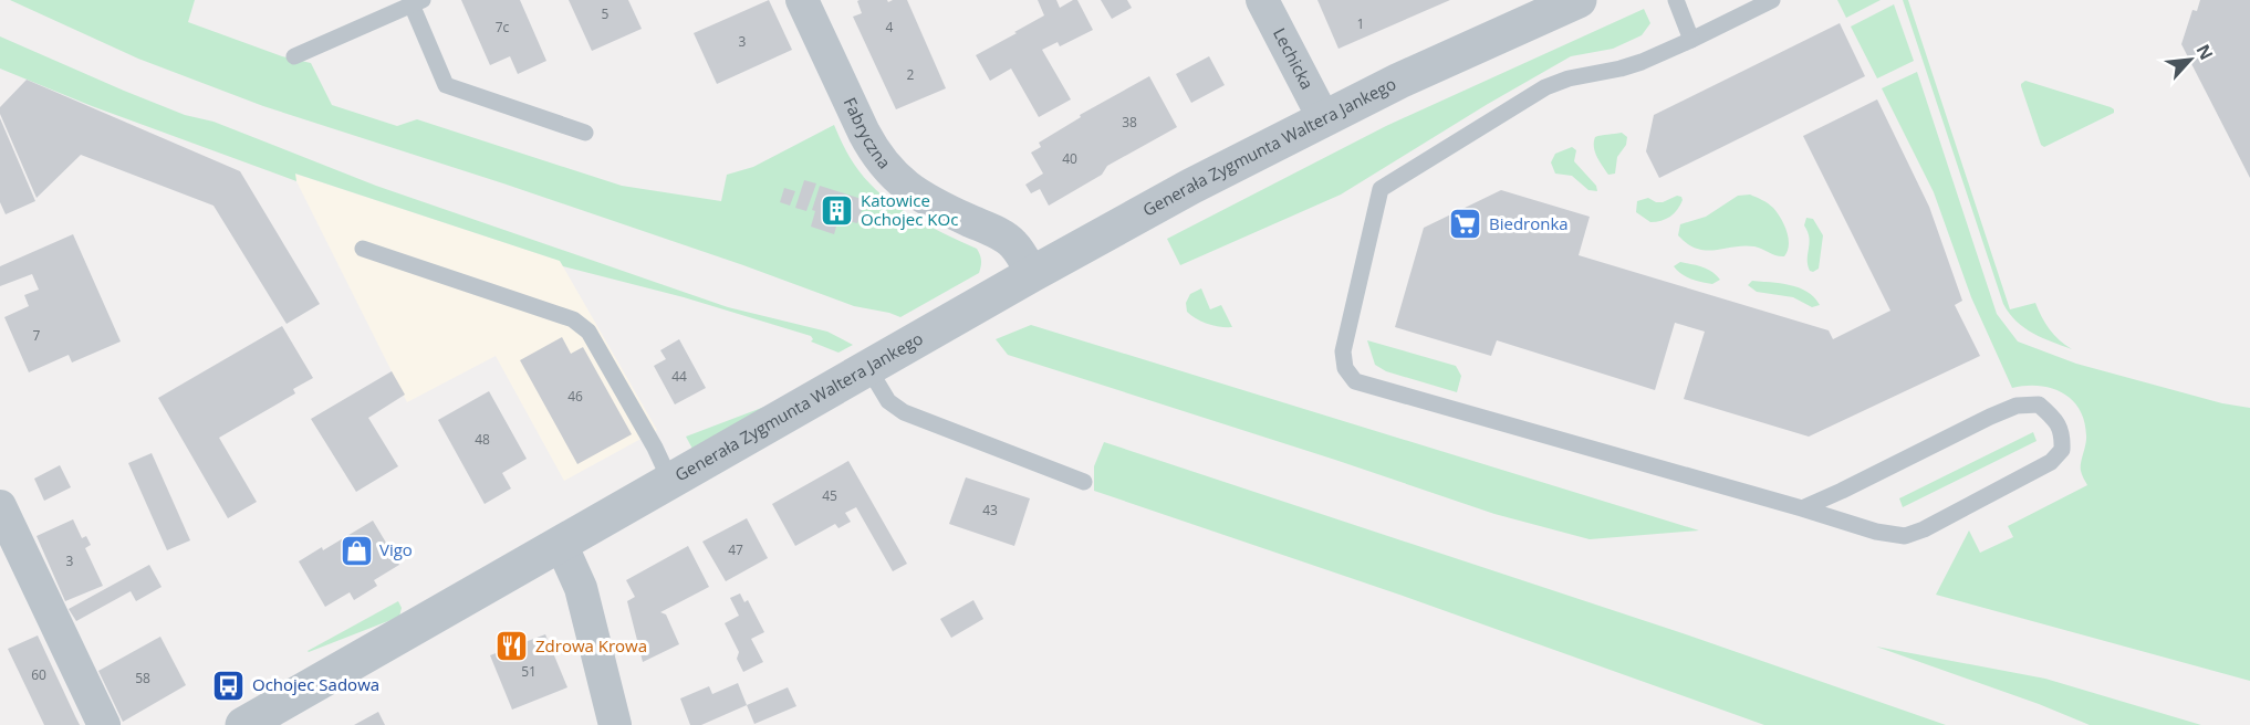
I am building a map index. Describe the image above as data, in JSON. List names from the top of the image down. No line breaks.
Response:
{"streets":{"street":["Lechicka","Fabryczna","Generała Zygmunta Waltera Jankego"]},"crossings":[["Lechicka","Generała Zygmunta Waltera Jankego"],["Fabryczna","Generała Zygmunta Waltera Jankego"]],"places":{"building":["Katowice Ochojec KOc"],"supermarket":["Biedronka"],"shop":["Vigo"],"restaurant":["Zdrowa Krowa"],"bus stop":["Ochojec Sadowa"]},"house_numbers":["5","1","7c","4","3","2","38","40","7","44","46","48","45","43","47","3","51","60","58"],"north":"top right"}
